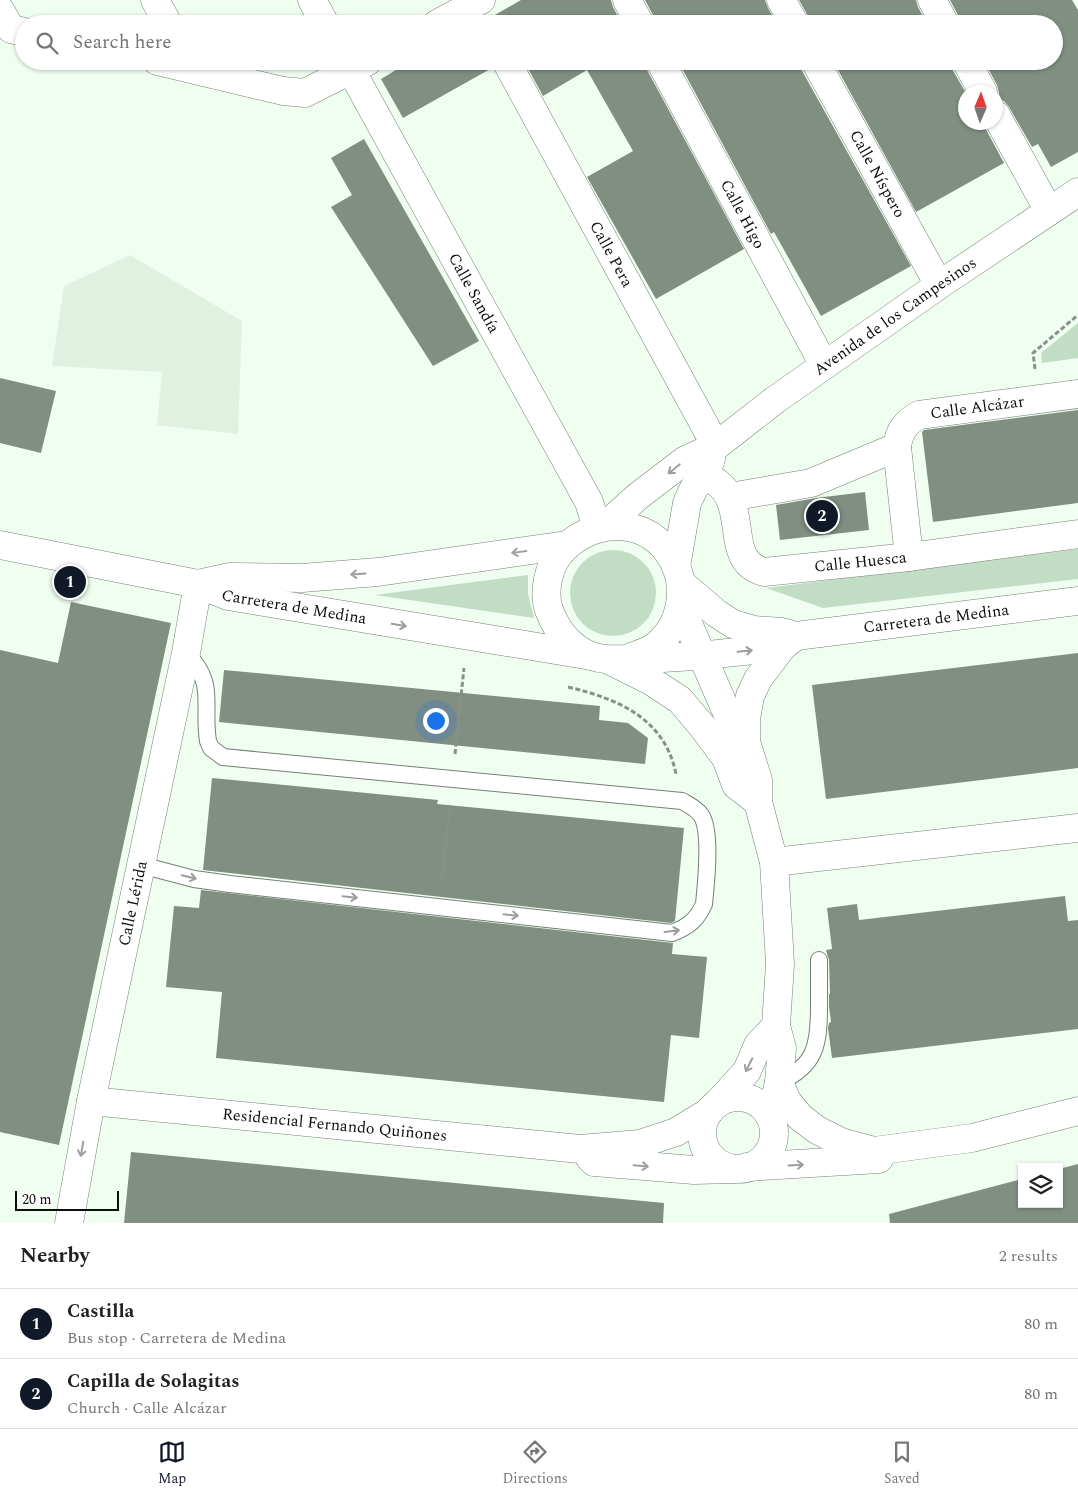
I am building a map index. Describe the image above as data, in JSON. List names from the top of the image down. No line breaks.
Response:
{"streets":{"street":["Calle Níspero","Calle Higo","Calle Pera","Calle Sandía","Avenida de los Campesinos","Calle Alcázar","Calle Huesca","Carretera de Medina","Calle Lérida","Residencial Fernando Quiñones"]},"crossings":[["Calle Níspero","Avenida de los Campesinos"],["Calle Higo","Avenida de los Campesinos"],["Calle Pera","Avenida de los Campesinos"],["Calle Sandía","Avenida de los Campesinos"],["Calle Sandía","Carretera de Medina"],["Avenida de los Campesinos","Carretera de Medina"],["Calle Alcázar","Calle Huesca"],["Carretera de Medina","Calle Lérida"],["Calle Lérida","Residencial Fernando Quiñones"]],"scale_bar":"20 m","north":"top","page":{"search":"Search here","pins":["2","1"],"scale":"20 m","heading":["Nearby","2 results"],"list":[{"mark":"1","name":"Castilla","note":"Bus stop · Carretera de Medina","value":"80 m"},{"mark":"2","name":"Capilla de Solagitas","note":"Church · Calle Alcázar","value":"80 m"}],"nav":["Map","Directions","Saved"]}}
